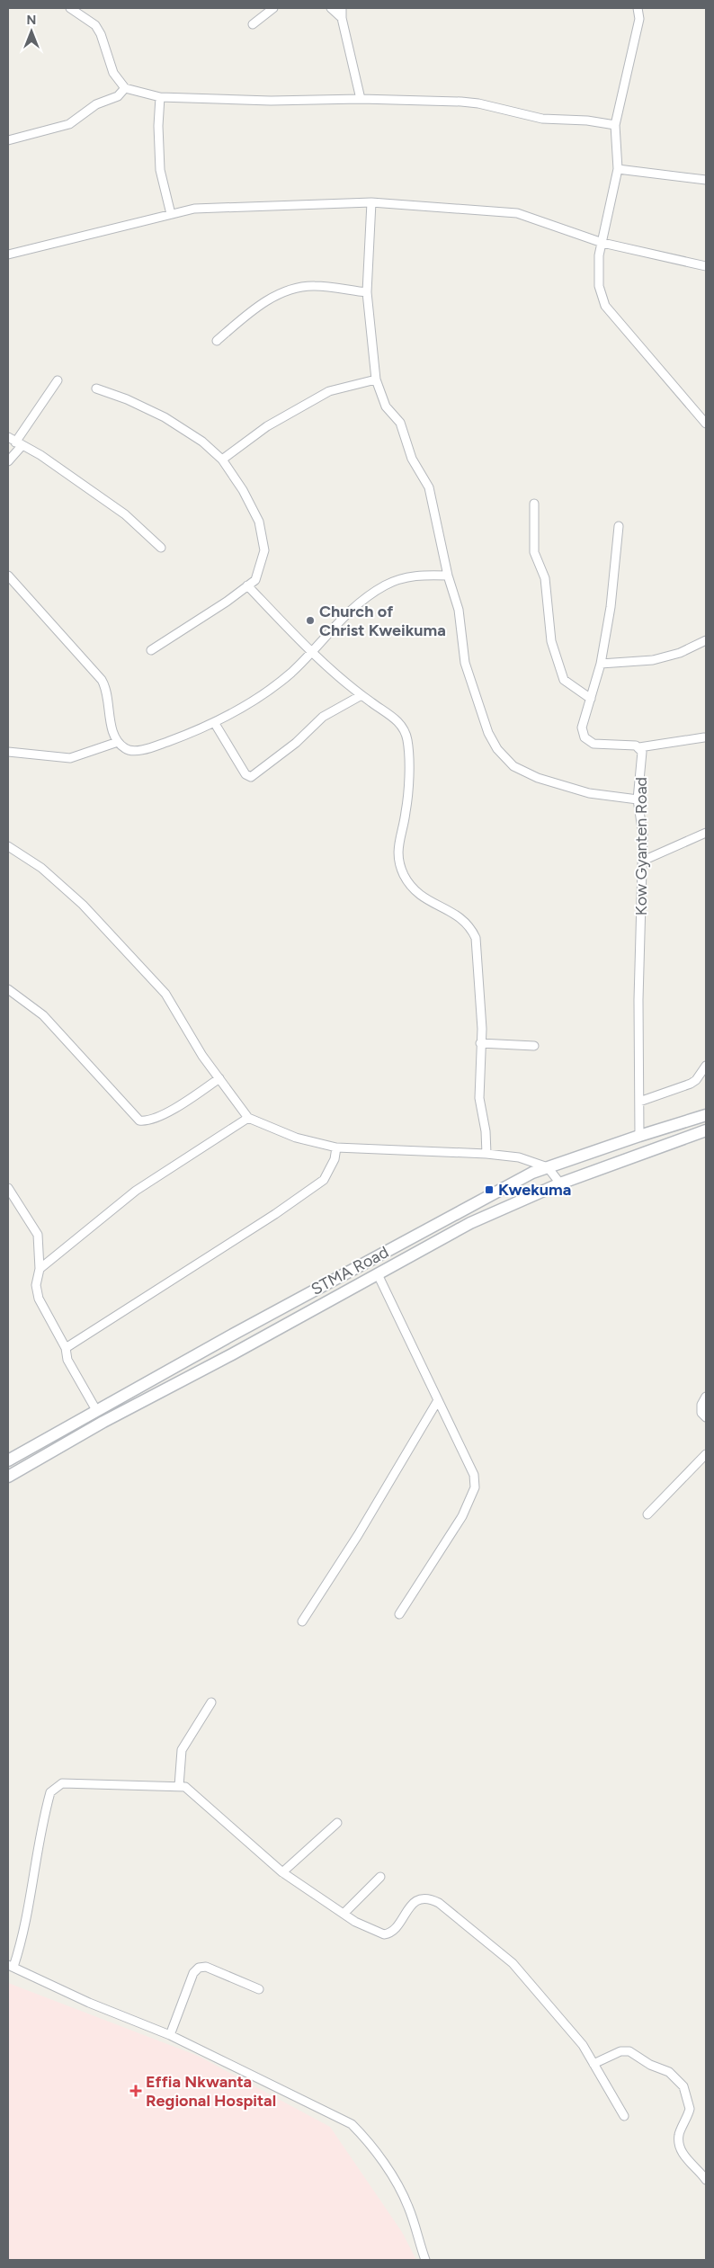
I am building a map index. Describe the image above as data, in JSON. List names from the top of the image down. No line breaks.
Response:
{"streets":{"main road":["STMA Road"],"street":["Kow Gyanten Road"]},"crossings":[["Kow Gyanten Road","STMA Road"]],"places":{"other":["Church of Christ Kweikuma"],"transit":["Kwekuma"],"health":["Effia Nkwanta Regional Hospital"]},"north":"top"}
